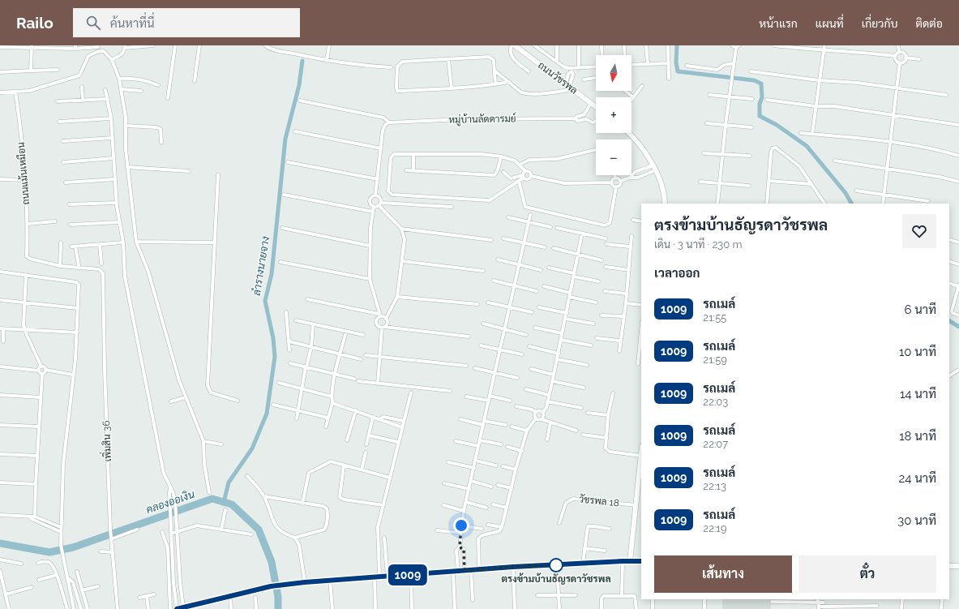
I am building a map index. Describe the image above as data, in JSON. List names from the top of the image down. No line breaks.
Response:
{"streets":{"street":["ถนนวัชรพล","หมู่บ้านลัดดารมย์","ถนนแม้นเหมือน","เพิ่มสิน 36","วัชรพล 18"]},"crossings":[["ถนนแม้นเหมือน","เพิ่มสิน 36"]],"water":["ลำรางนายจาง","คลองออเงิน"],"places":["ตรงข้ามบ้านธัญรดาวัชรพล"],"lines":["bus line 1009"],"north":"bottom","page":{"header":"Railo","search":"ค้นหาที่นี่","nav":["หน้าแรก","แผนที่","เกี่ยวกับ","ติดต่อ"],"on_map":"1009","map_buttons":["+","−"],"heading":[["ตรงข้ามบ้านธัญรดาวัชรพล","เดิน · 3 นาที · 230 m"],"เวลาออก"],"list":[{"mark":"1009","name":"รถเมล์","note":"21:55","value":"6 นาที"},{"mark":"1009","name":"รถเมล์","note":"21:59","value":"10 นาที"},{"mark":"1009","name":"รถเมล์","note":"22:03","value":"14 นาที"},{"mark":"1009","name":"รถเมล์","note":"22:07","value":"18 นาที"},{"mark":"1009","name":"รถเมล์","note":"22:13","value":"24 นาที"},{"mark":"1009","name":"รถเมล์","note":"22:19","value":"30 นาที"}],"buttons":["เส้นทาง","ตั๋ว"]}}
